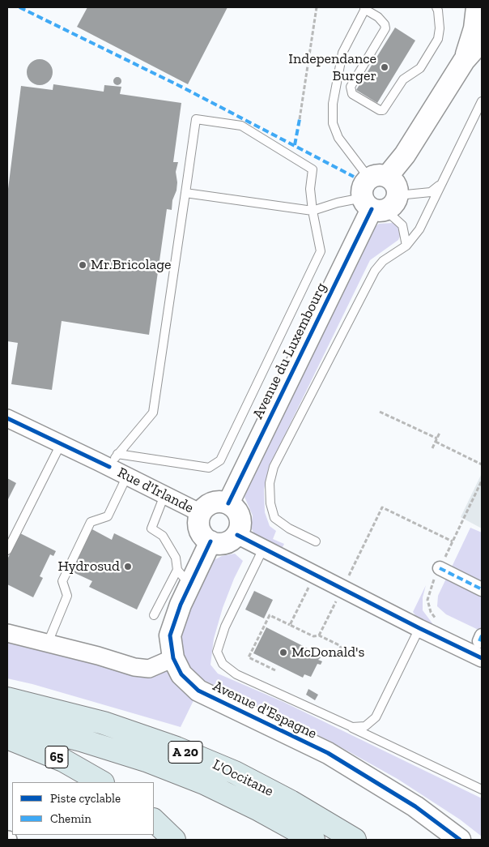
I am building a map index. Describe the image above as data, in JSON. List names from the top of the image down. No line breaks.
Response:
{"streets":{"highway":["A 20","65","L'Occitane"],"street":["Avenue du Luxembourg","Rue d'Irlande","Avenue d'Espagne"]},"crossings":[["Avenue du Luxembourg","Rue d'Irlande"],["Avenue du Luxembourg","Avenue d'Espagne"],["Rue d'Irlande","Avenue d'Espagne"]],"places":["Independance Burger","Mr.Bricolage","Hydrosud","McDonald's"],"legend":["Piste cyclable","Chemin"]}
